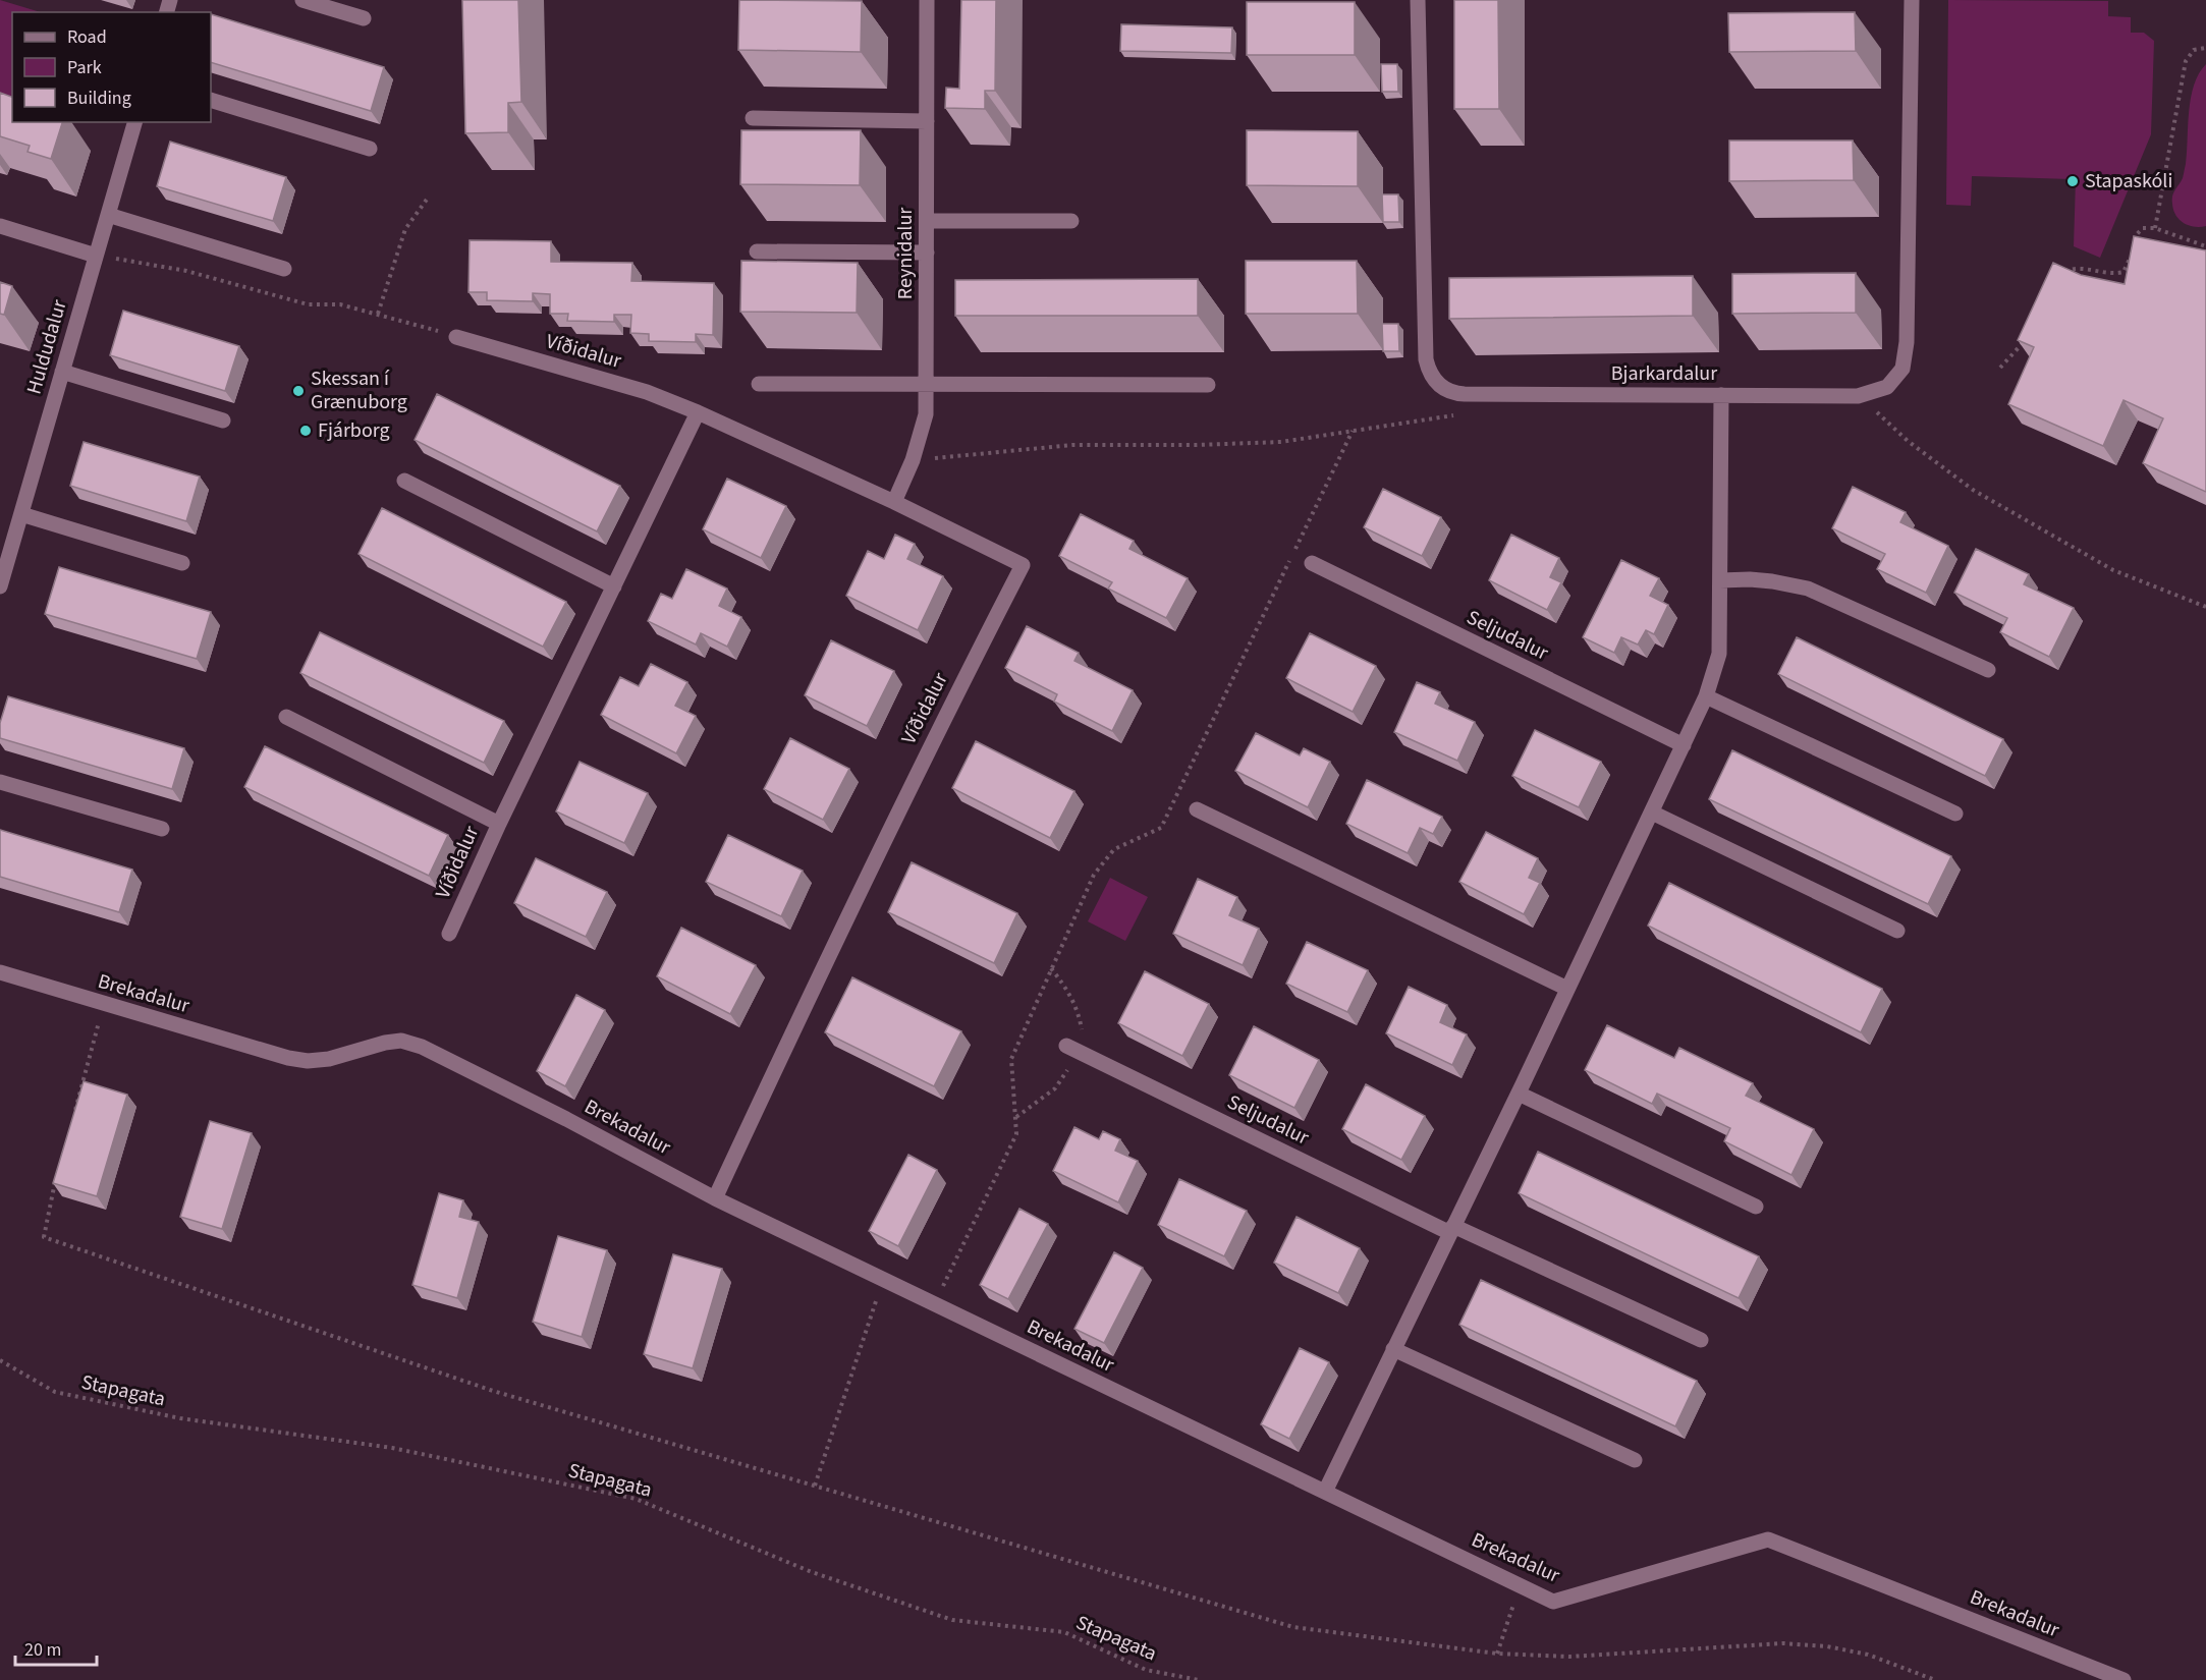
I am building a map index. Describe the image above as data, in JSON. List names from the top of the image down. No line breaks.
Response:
{"streets":{"street":["Reynidalur","Huldudalur","Víðidalur","Bjarkardalur","Seljudalur","Brekadalur"],"path":["Stapagata"]},"crossings":[["Reynidalur","Víðidalur"],["Víðidalur","Brekadalur"]],"places":["Stapaskóli","Skessan í Grænuborg","Fjárborg"],"legend":["Road","Park","Building"],"scale_bar":"20 m"}
